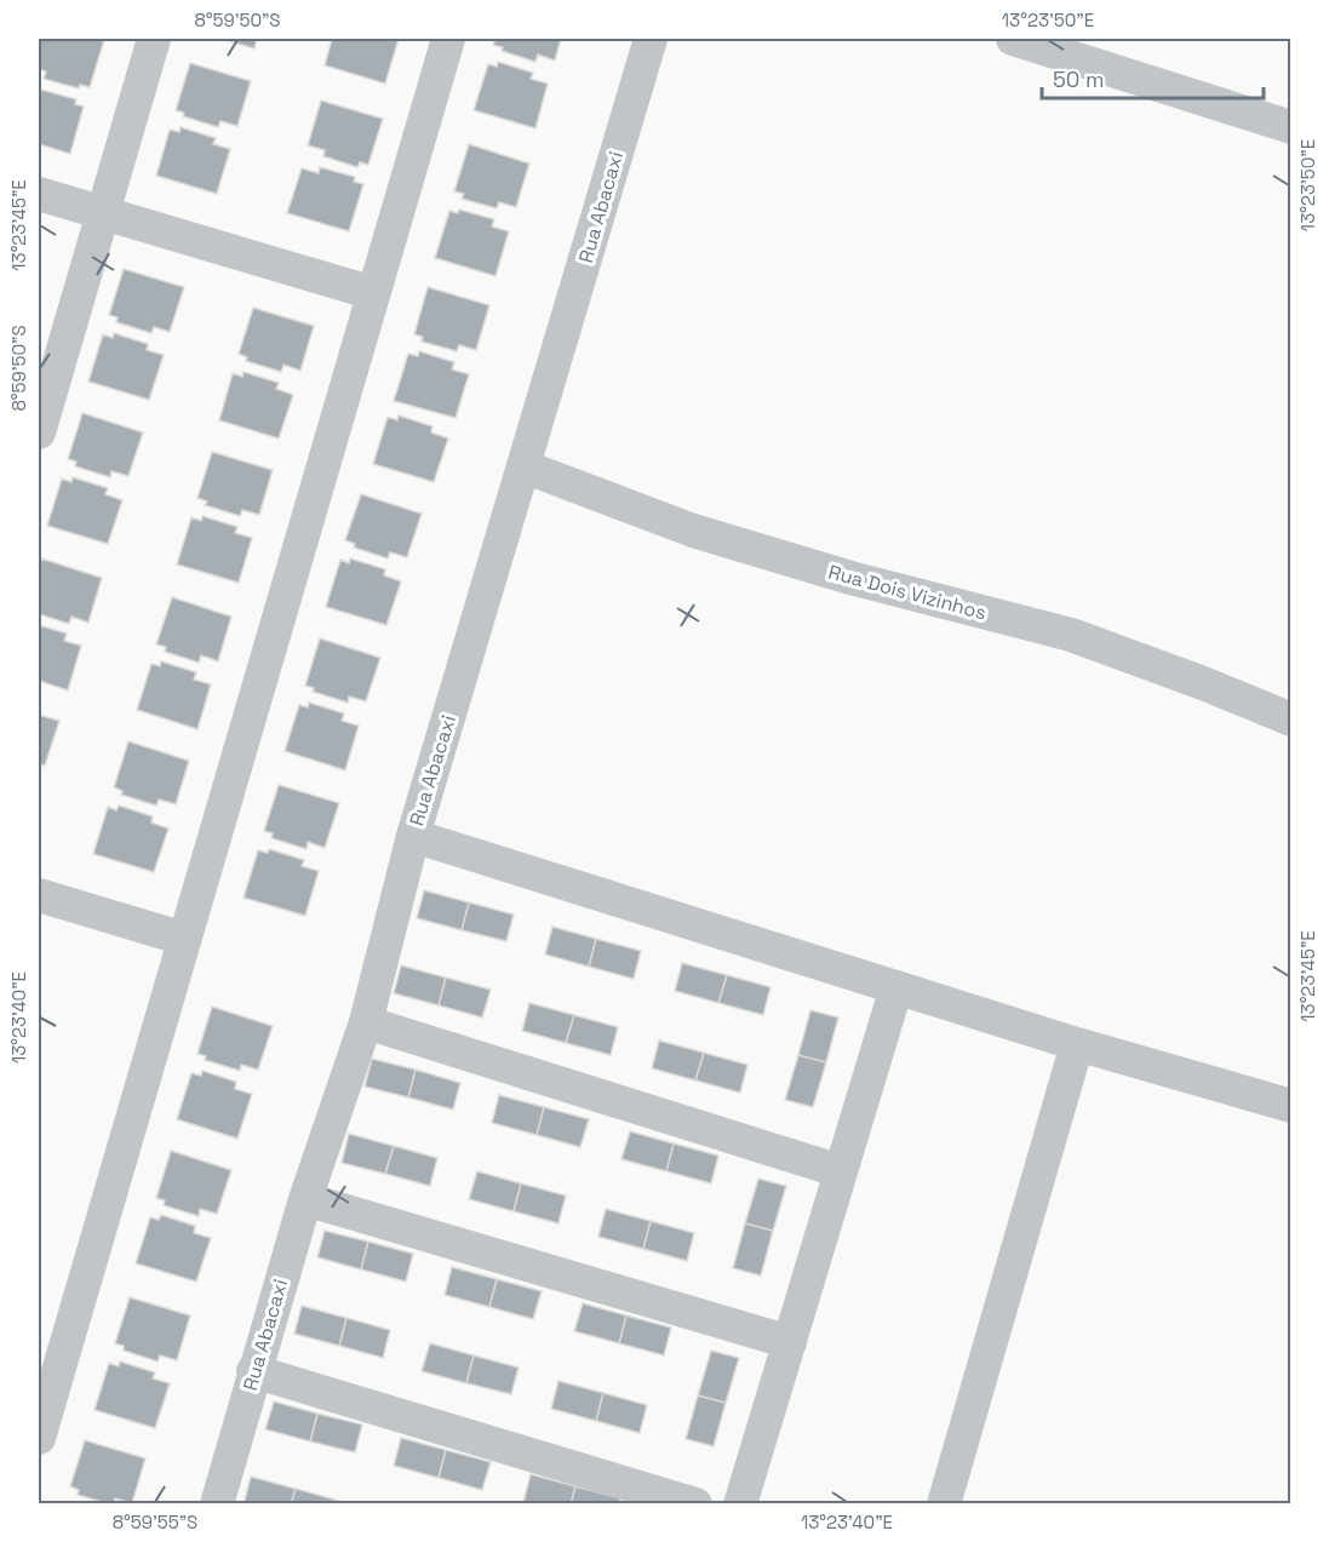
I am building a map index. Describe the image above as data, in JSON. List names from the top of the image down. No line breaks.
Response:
{"streets":{"street":["Rua Abacaxi","Rua Dois Vizinhos"]},"crossings":[["Rua Abacaxi","Rua Dois Vizinhos"]],"scale_bar":"50 m","coordinates":["8°59'50\"S","13°23'50\"E","13°23'45\"E","13°23'40\"E","8°59'55\"S"]}
